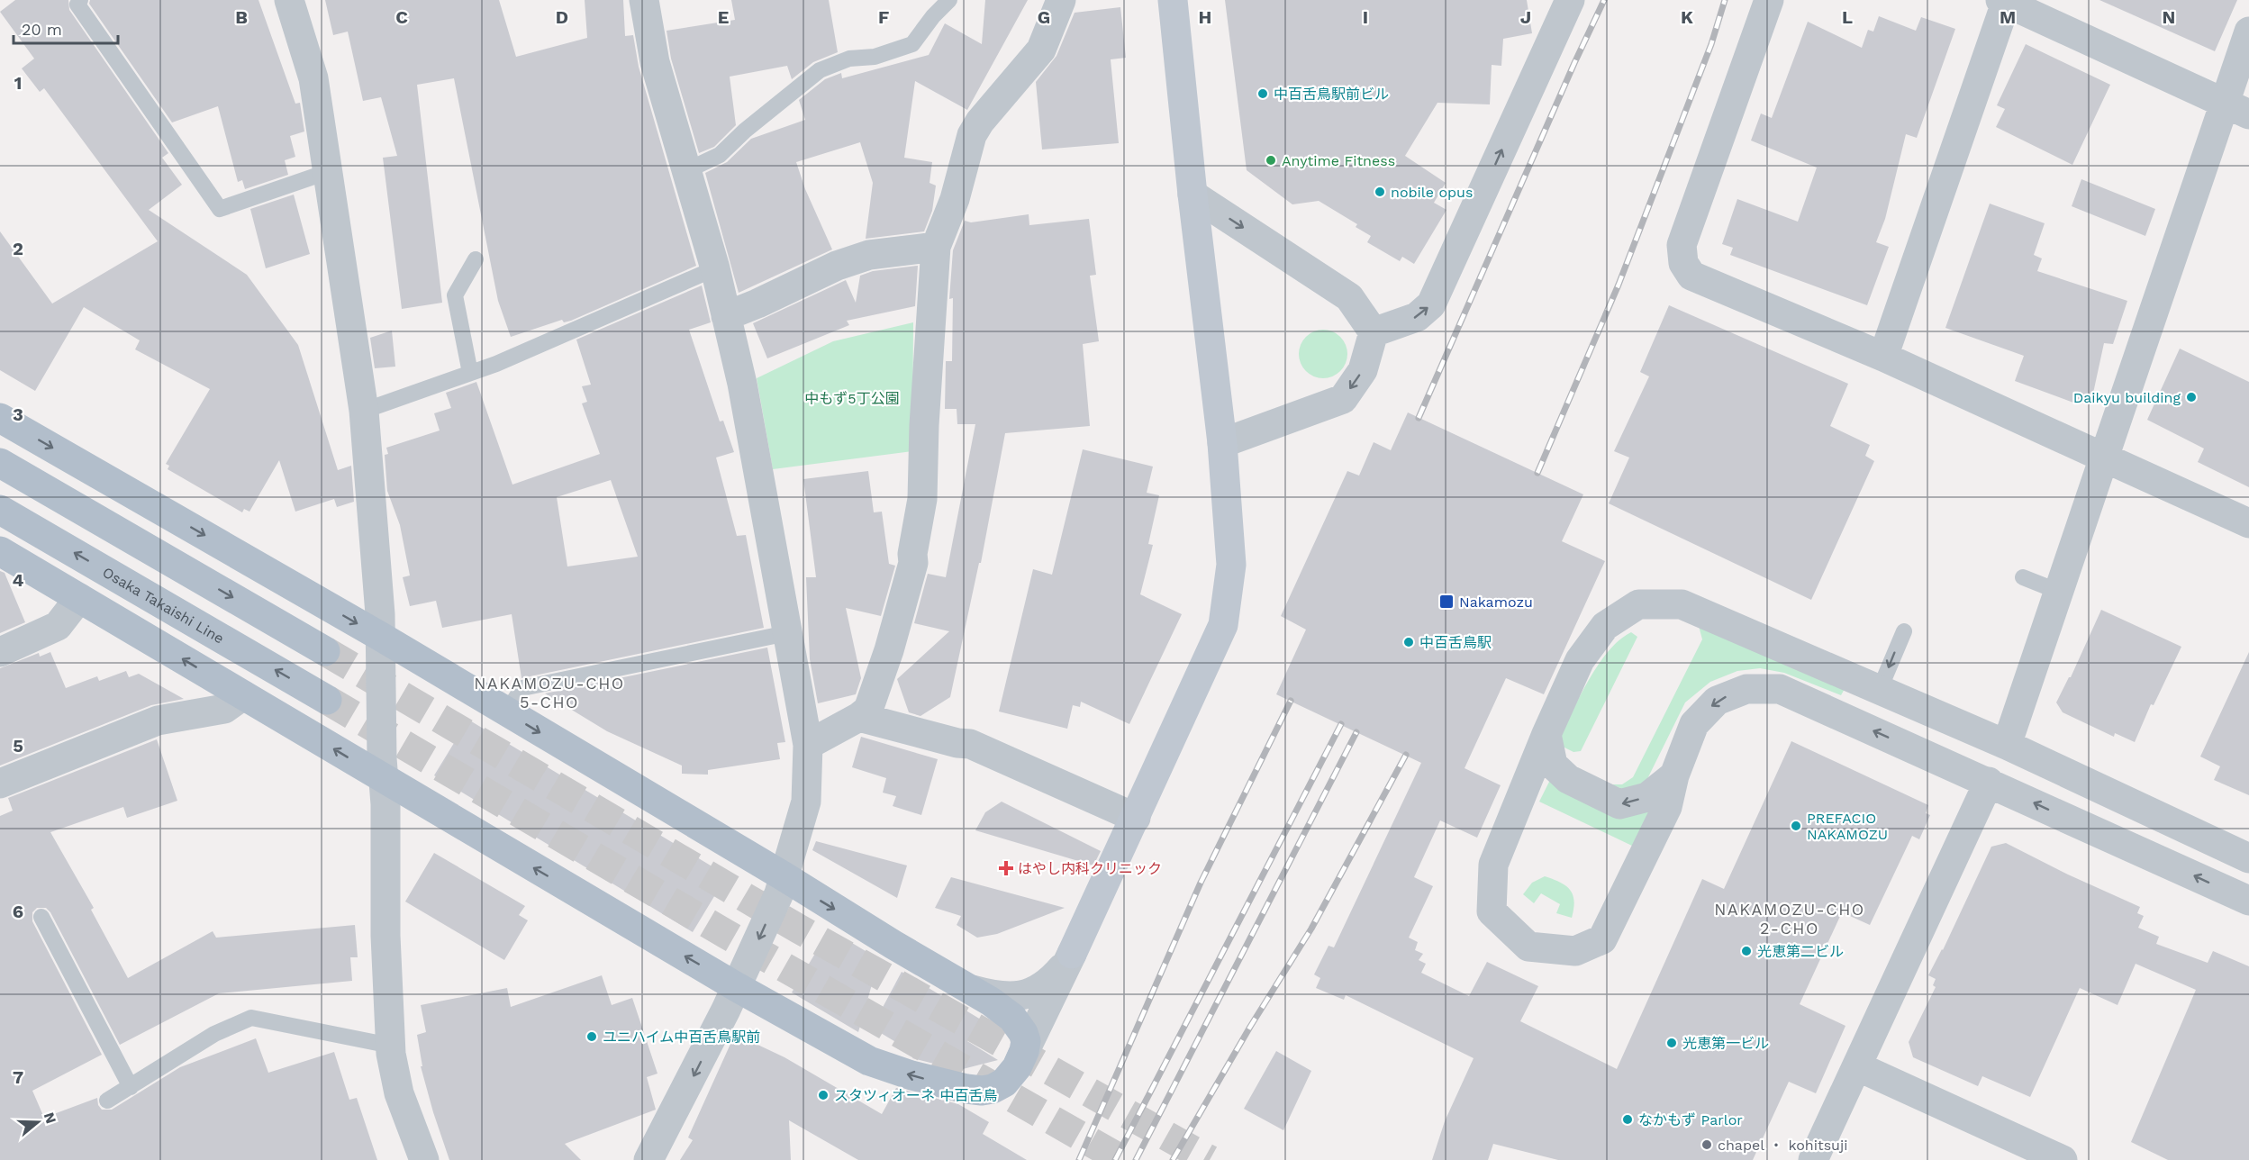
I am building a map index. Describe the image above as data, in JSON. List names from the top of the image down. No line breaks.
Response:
{"streets":{"main road":["Osaka Takaishi Line"]},"districts":["NAKAMOZU-CHO 5-CHO","NAKAMOZU-CHO 2-CHO"],"parks":["中もず5丁公園"],"places":{"other":["中百舌鳥駅前ビル","Anytime Fitness","nobile opus","Daikyu building","中百舌鳥駅","PREFACIO NAKAMOZU","光恵第二ビル","ユニハイム中百舌鳥駅前","光恵第一ビル","スタツィオーネ 中百舌鳥","なかもず Parlor","chapel ・ kohitsuji"],"transit":["Nakamozu"],"health":["はやし内科クリニック"]},"scale_bar":"20 m","north":"right","grid":{"columns":["B","C","D","E","F","G","H","I","J","K","L","M","N"],"rows":["1","2","3","4","5","6","7"]}}
